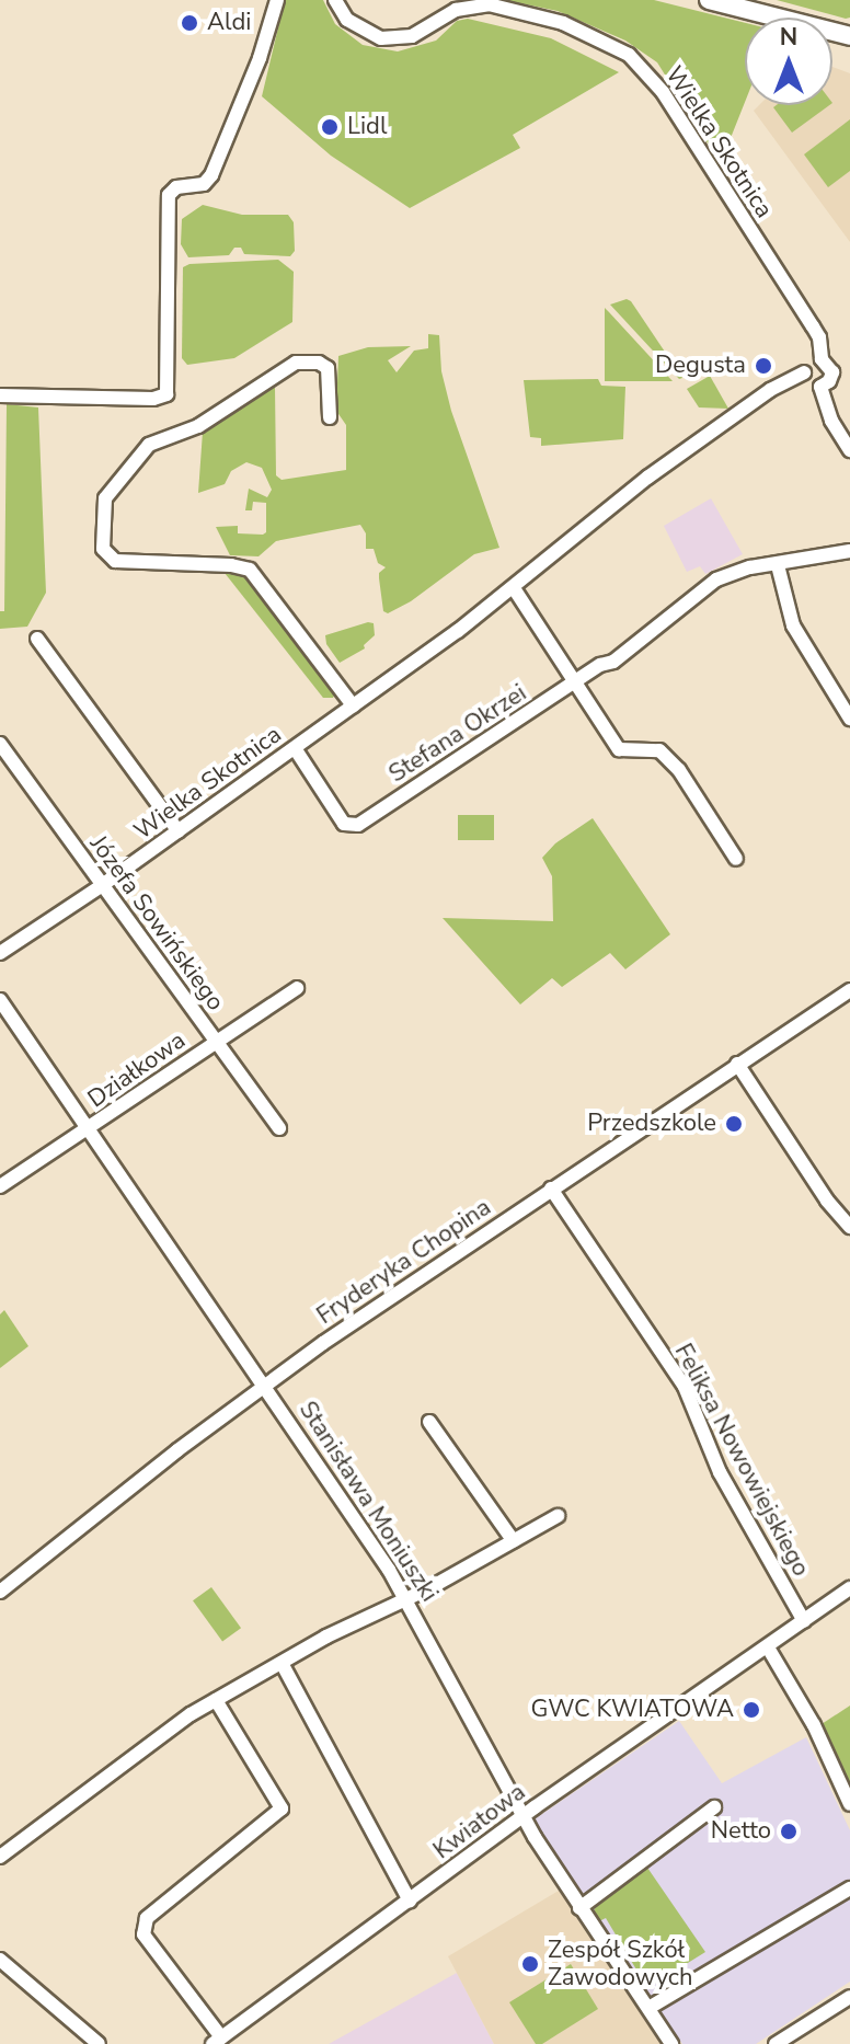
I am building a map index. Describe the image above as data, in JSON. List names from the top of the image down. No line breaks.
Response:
{"streets":{"street":["Wielka Skotnica","Stefana Okrzei","Józefa Sowińskiego","Działkowa","Fryderyka Chopina","Feliksa Nowowiejskiego","Stanisława Moniuszki","Kwiatowa"]},"crossings":[["Wielka Skotnica","Stefana Okrzei"],["Wielka Skotnica","Józefa Sowińskiego"],["Józefa Sowińskiego","Działkowa"],["Działkowa","Stanisława Moniuszki"],["Fryderyka Chopina","Feliksa Nowowiejskiego"],["Fryderyka Chopina","Stanisława Moniuszki"],["Feliksa Nowowiejskiego","Kwiatowa"],["Stanisława Moniuszki","Kwiatowa"]],"places":["Aldi","Lidl","Degusta","Przedszkole","GWC KWIATOWA","Netto","Zespół Szkół Zawodowych"],"north":"top"}
